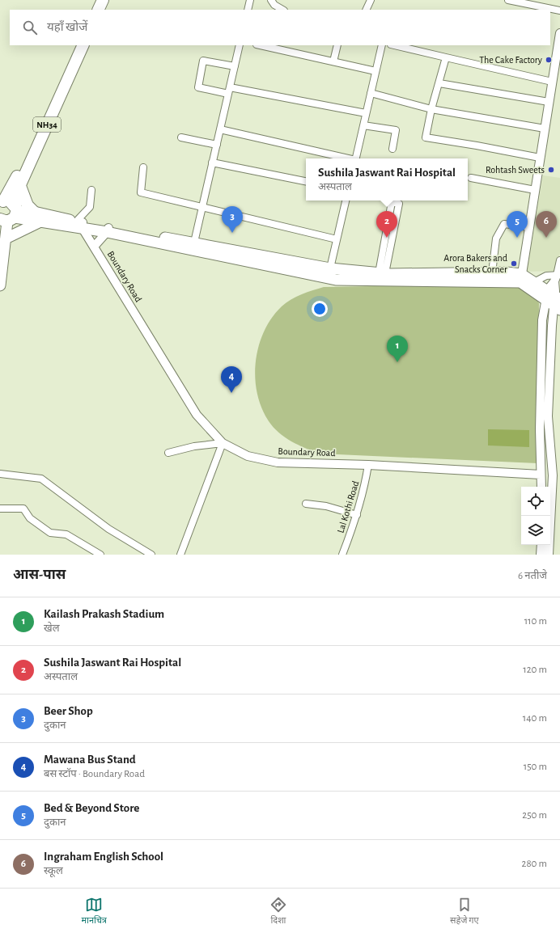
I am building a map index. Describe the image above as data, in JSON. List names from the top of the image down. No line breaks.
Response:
{"streets":{"highway":["NH34"],"street":["Boundary Road","Lal Kothi Road"]},"crossings":[["Boundary Road","Lal Kothi Road"]],"places":["The Cake Factory","Rohtash Sweets","Arora Bakers and Snacks Corner"],"page":{"search":"यहाँ खोजें","popup":["Sushila Jaswant Rai Hospital","अस्पताल"],"pins":["3","2","5","6","1","4"],"heading":["आस-पास","6 नतीजे"],"list":[{"mark":"1","name":"Kailash Prakash Stadium","note":"खेल","value":"110 m"},{"mark":"2","name":"Sushila Jaswant Rai Hospital","note":"अस्पताल","value":"120 m"},{"mark":"3","name":"Beer Shop","note":"दुकान","value":"140 m"},{"mark":"4","name":"Mawana Bus Stand","note":"बस स्टॉप · Boundary Road","value":"150 m"},{"mark":"5","name":"Bed & Beyond Store","note":"दुकान","value":"250 m"},{"mark":"6","name":"Ingraham English School","note":"स्कूल","value":"280 m"}],"nav":["मानचित्र","दिशा","सहेजे गए"]}}
